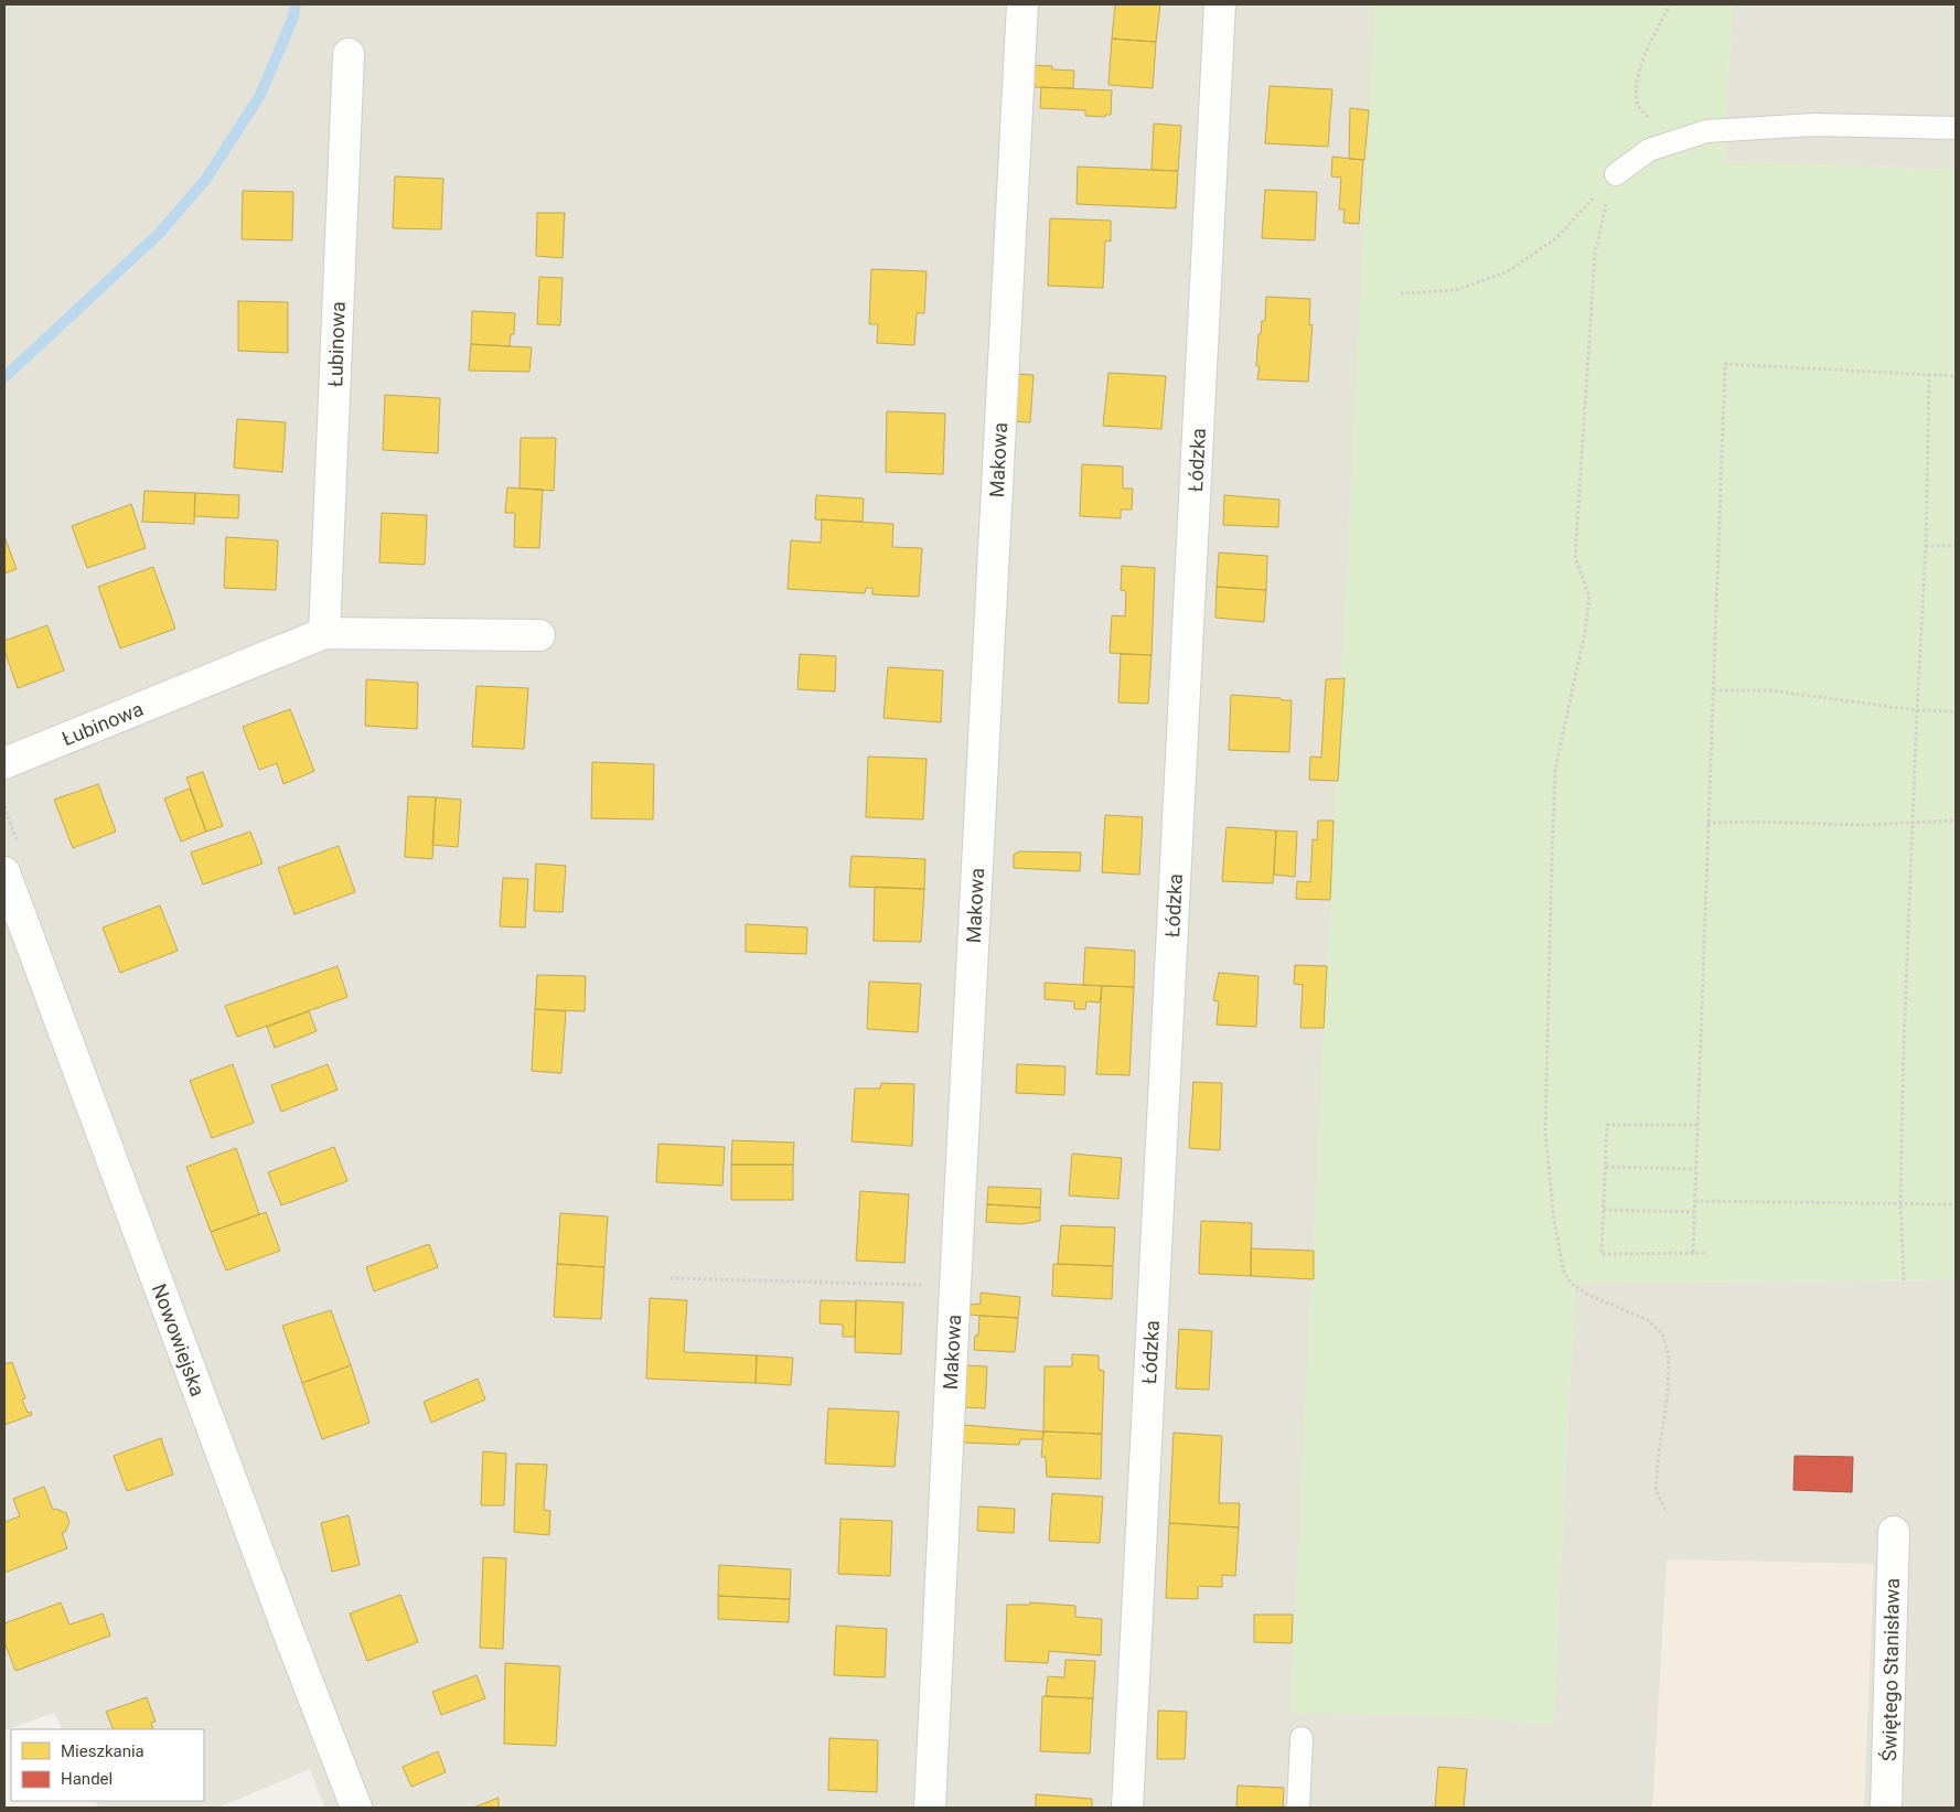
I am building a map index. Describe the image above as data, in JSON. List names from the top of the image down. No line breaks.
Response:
{"streets":{"street":["Łubinowa","Makowa","Łódzka","Nowowiejska","Świętego Stanisława"]},"legend":["Mieszkania","Handel"]}
